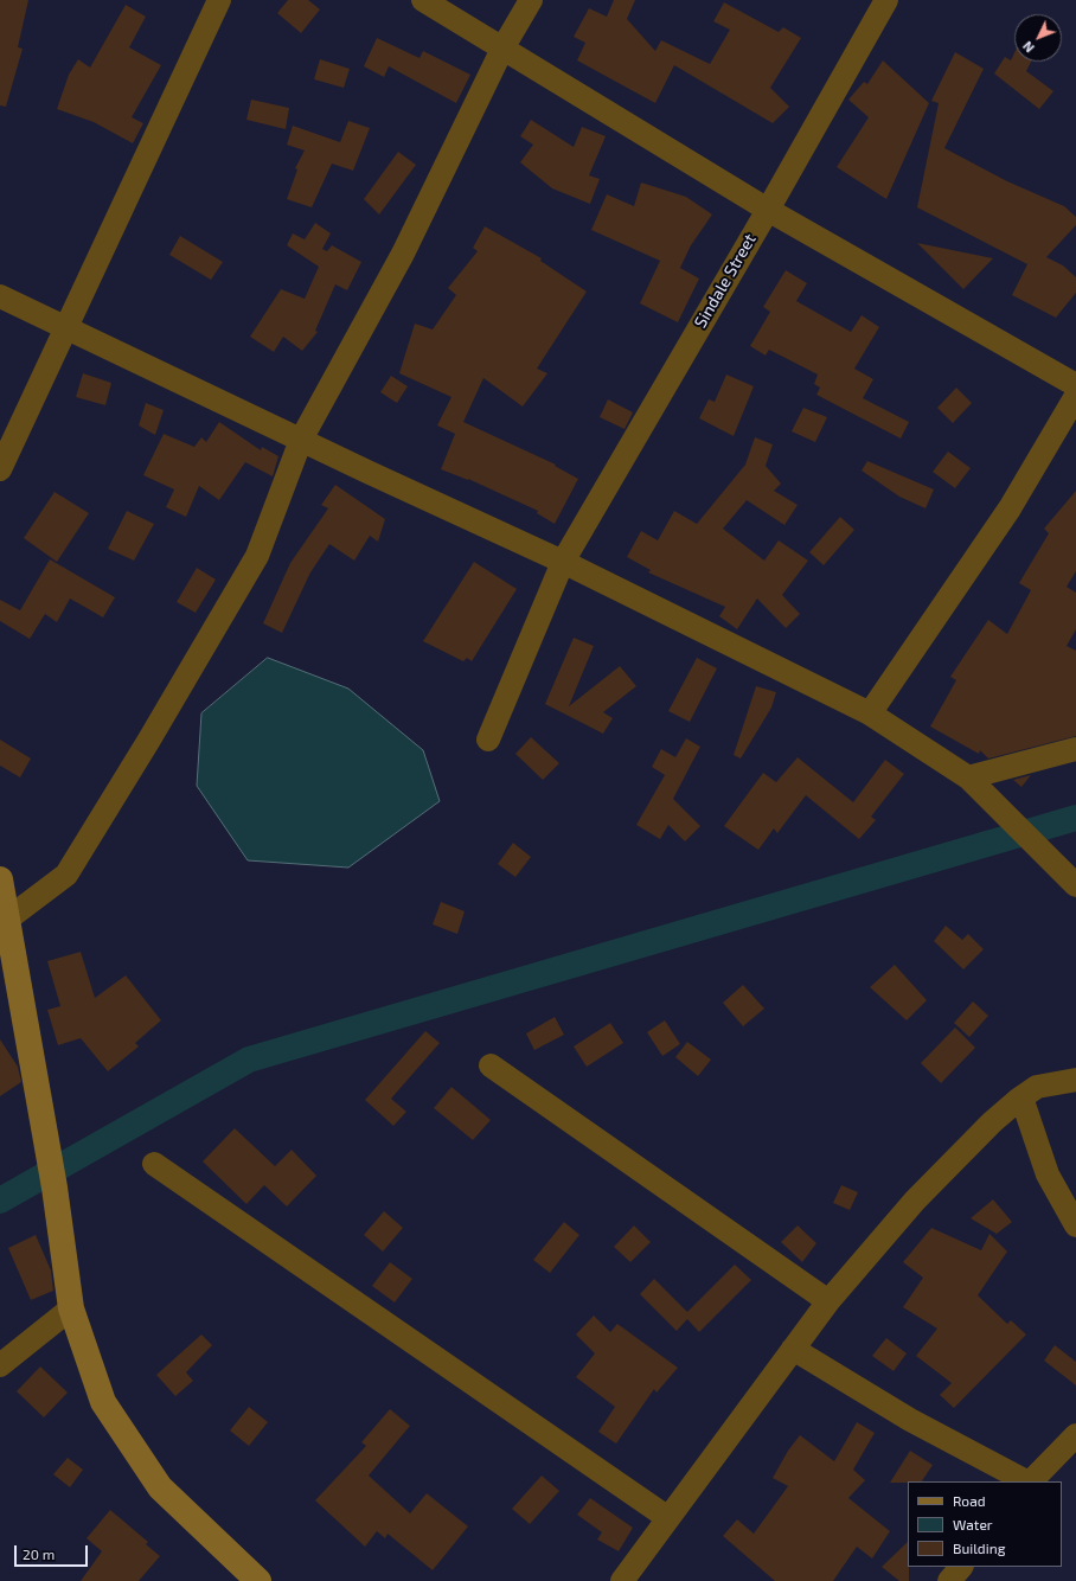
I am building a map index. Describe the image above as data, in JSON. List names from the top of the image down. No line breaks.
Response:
{"streets":{"street":["Sindale Street"]},"legend":["Road","Water","Building"],"scale_bar":"20 m","north":"bottom left"}
